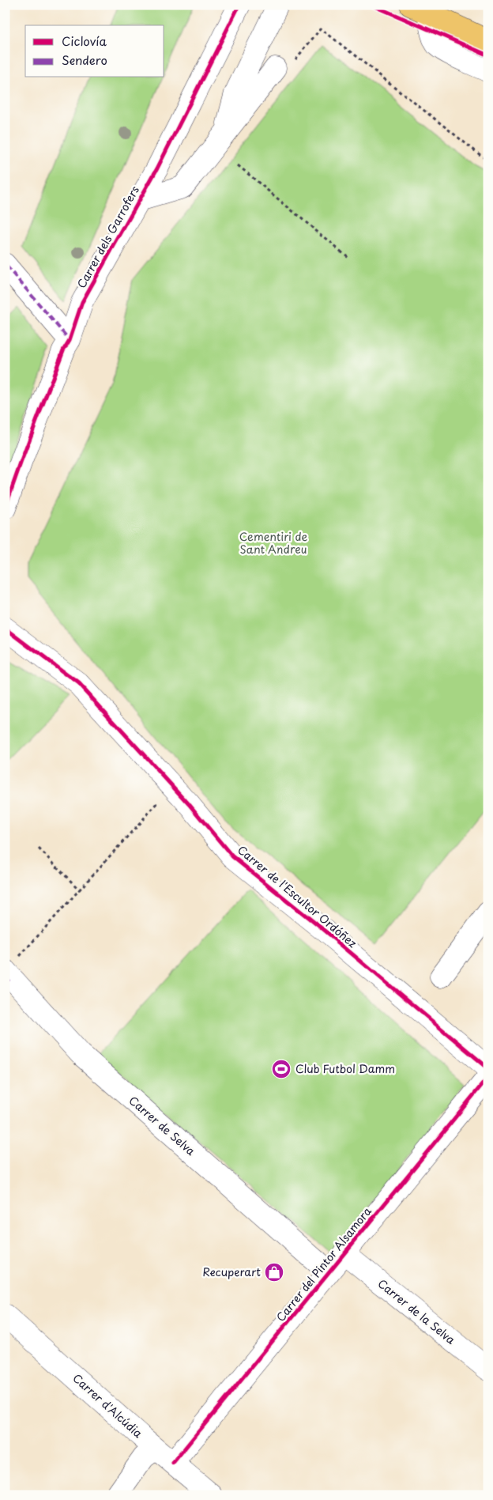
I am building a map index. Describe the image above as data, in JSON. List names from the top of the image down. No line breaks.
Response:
{"streets":{"street":["Carrer dels Garrofers","Carrer de l'Escultor Ordóñez","Carrer de Selva","Carrer del Pintor Alsamora","Carrer de la Selva","Carrer d'Alcúdia"]},"crossings":[["Carrer de Selva","Carrer del Pintor Alsamora"],["Carrer del Pintor Alsamora","Carrer de la Selva"],["Carrer del Pintor Alsamora","Carrer d'Alcúdia"]],"parks":["Cementiri de Sant Andreu"],"places":{"sports":["Club Futbol Damm"],"shop":["Recuperart"]},"legend":["Ciclovía","Sendero"]}
